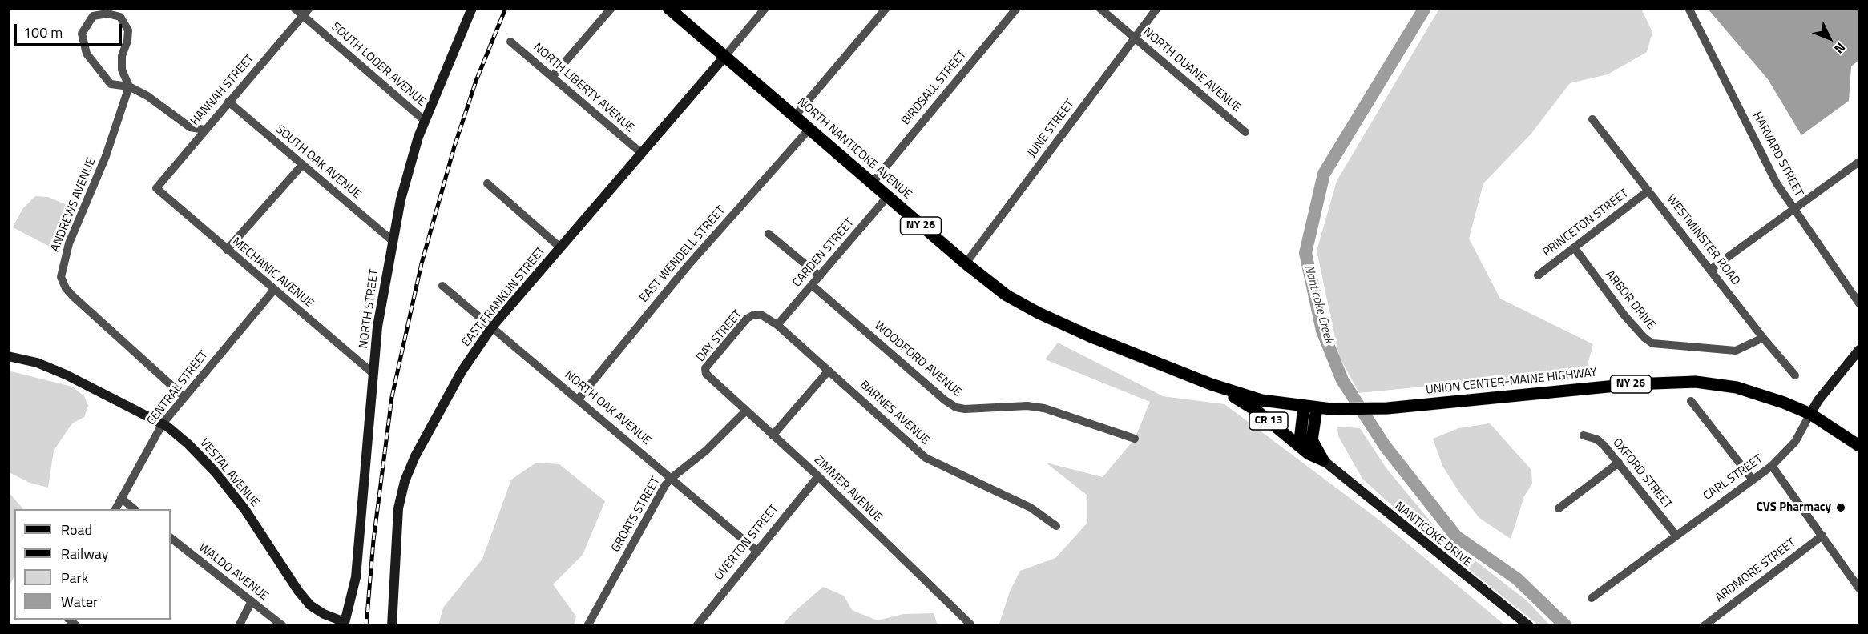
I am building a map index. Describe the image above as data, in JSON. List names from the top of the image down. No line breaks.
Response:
{"streets":{"main road":["NORTH NANTICOKE AVENUE","NY 26","UNION CENTER-MAINE HIGHWAY","CR 13"],"street":["SOUTH LODER AVENUE","NORTH DUANE AVENUE","NORTH LIBERTY AVENUE","BIRDSALL STREET","HANNAH STREET","JUNE STREET","HARVARD STREET","SOUTH OAK AVENUE","ANDREWS AVENUE","PRINCETON STREET","WESTMINSTER ROAD","CARDEN STREET","EAST WENDELL STREET","MECHANIC AVENUE","EAST FRANKLIN STREET","ARBOR DRIVE","NORTH STREET","DAY STREET","WOODFORD AVENUE","CENTRAL STREET","NORTH OAK AVENUE","BARNES AVENUE","VESTAL AVENUE","OXFORD STREET","CARL STREET","ZIMMER AVENUE","GROATS STREET","NANTICOKE DRIVE","OVERTON STREET","ARDMORE STREET","WALDO AVENUE"]},"crossings":[["SOUTH LODER AVENUE","HANNAH STREET"],["SOUTH LODER AVENUE","NORTH STREET"],["NORTH DUANE AVENUE","JUNE STREET"],["NORTH LIBERTY AVENUE","EAST FRANKLIN STREET"],["BIRDSALL STREET","NORTH NANTICOKE AVENUE"],["HANNAH STREET","SOUTH OAK AVENUE"],["HANNAH STREET","MECHANIC AVENUE"],["JUNE STREET","NORTH NANTICOKE AVENUE"],["NORTH NANTICOKE AVENUE","CARDEN STREET"],["NORTH NANTICOKE AVENUE","EAST WENDELL STREET"],["NORTH NANTICOKE AVENUE","EAST FRANKLIN STREET"],["NORTH NANTICOKE AVENUE","UNION CENTER-MAINE HIGHWAY"],["NORTH NANTICOKE AVENUE","CR 13"],["SOUTH OAK AVENUE","NORTH STREET"],["ANDREWS AVENUE","CENTRAL STREET"],["PRINCETON STREET","WESTMINSTER ROAD"],["PRINCETON STREET","ARBOR DRIVE"],["WESTMINSTER ROAD","ARBOR DRIVE"],["CARDEN STREET","WOODFORD AVENUE"],["CARDEN STREET","BARNES AVENUE"],["EAST WENDELL STREET","NORTH OAK AVENUE"],["MECHANIC AVENUE","NORTH STREET"],["MECHANIC AVENUE","CENTRAL STREET"],["EAST FRANKLIN STREET","NORTH OAK AVENUE"],["NORTH STREET","VESTAL AVENUE"],["DAY STREET","BARNES AVENUE"],["DAY STREET","ZIMMER AVENUE"],["UNION CENTER-MAINE HIGHWAY","CR 13"],["UNION CENTER-MAINE HIGHWAY","CARL STREET"],["CENTRAL STREET","VESTAL AVENUE"],["NORTH OAK AVENUE","GROATS STREET"],["NORTH OAK AVENUE","OVERTON STREET"],["CR 13","NANTICOKE DRIVE"],["OXFORD STREET","CARL STREET"],["ZIMMER AVENUE","GROATS STREET"],["ZIMMER AVENUE","OVERTON STREET"]],"water":["Nanticoke Creek"],"places":["CVS Pharmacy"],"legend":["Road","Railway","Park","Water"],"scale_bar":"100 m","north":"bottom right"}
